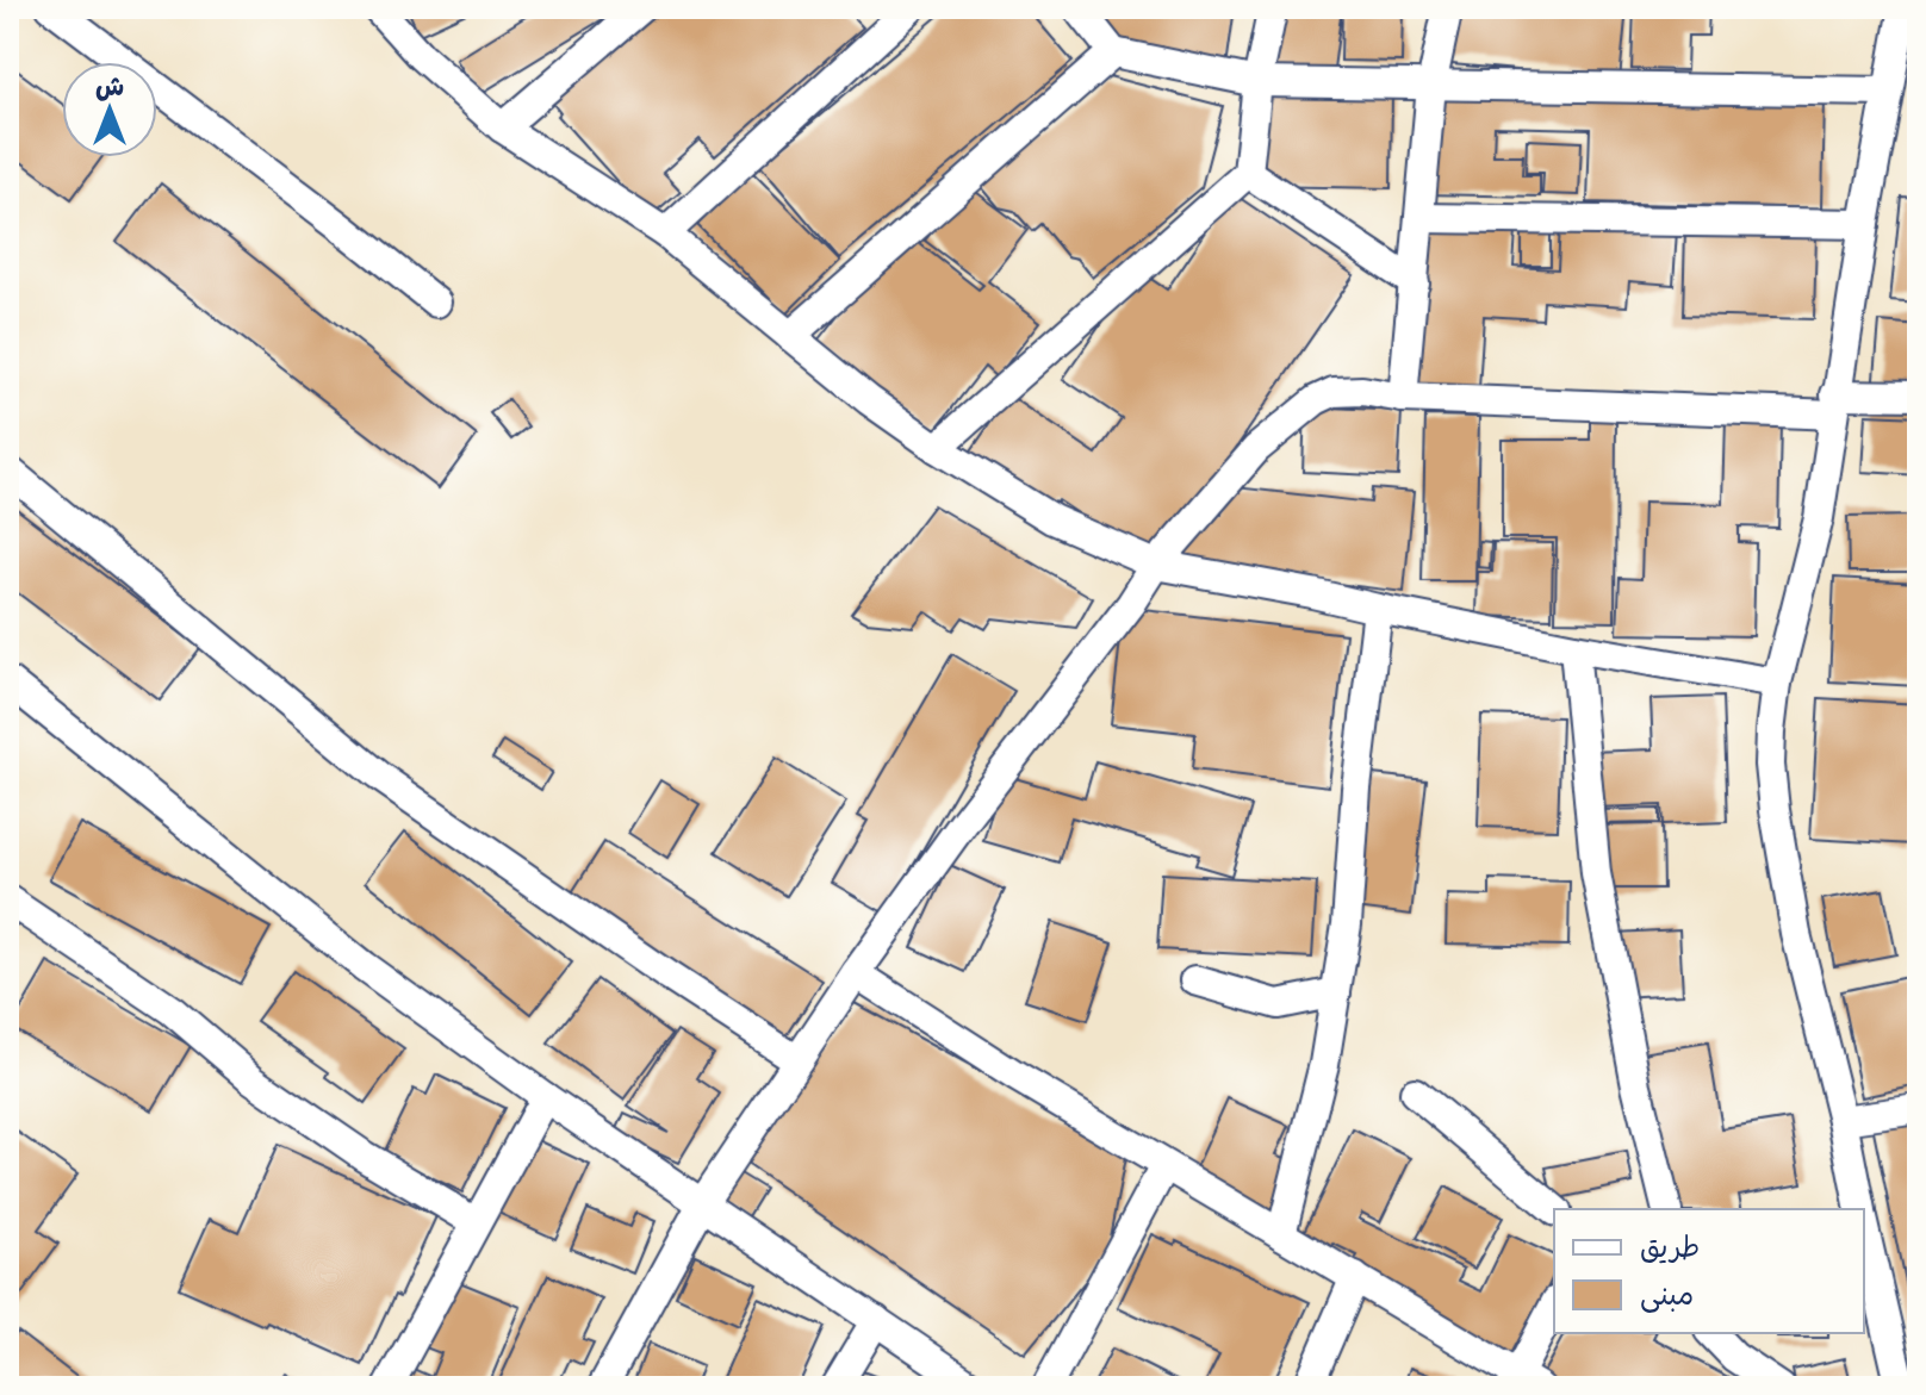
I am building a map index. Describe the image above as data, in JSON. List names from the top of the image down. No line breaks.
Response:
{"legend":["طريق","مبنى"],"north":"top"}
